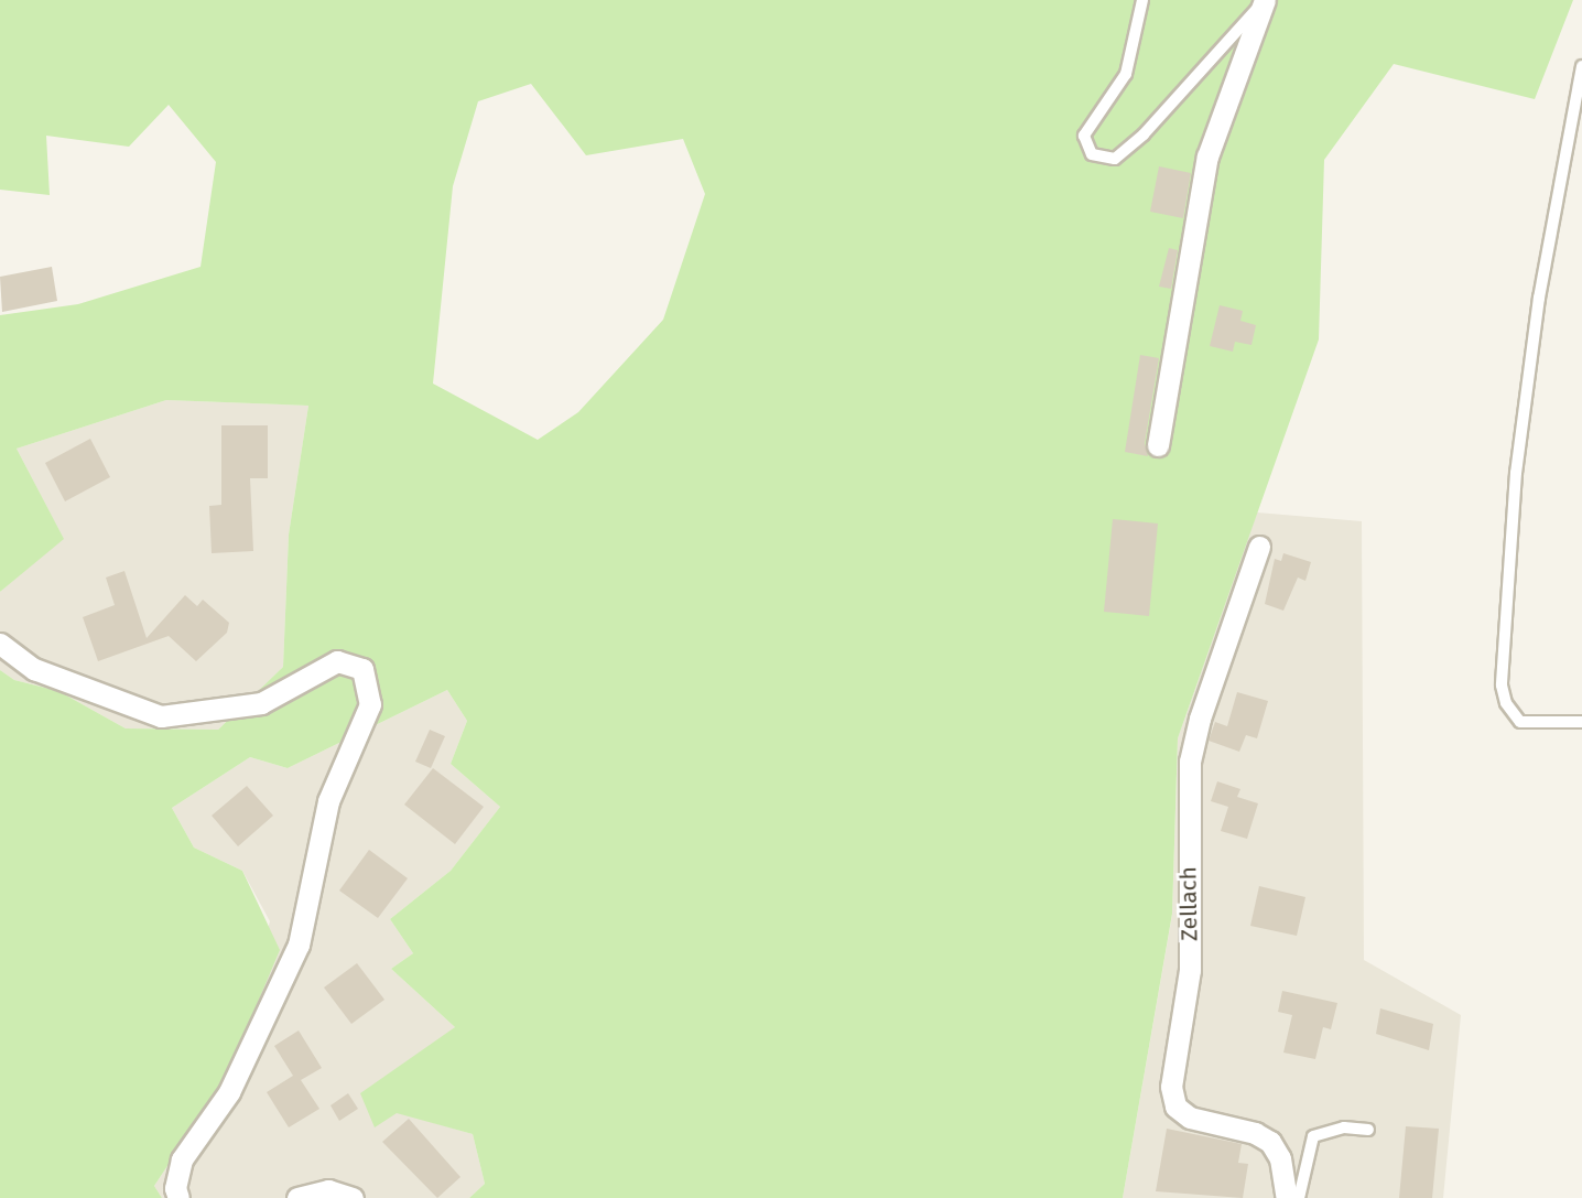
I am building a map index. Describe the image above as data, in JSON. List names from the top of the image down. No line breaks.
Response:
{"streets":{"street":["Zellach"]}}
